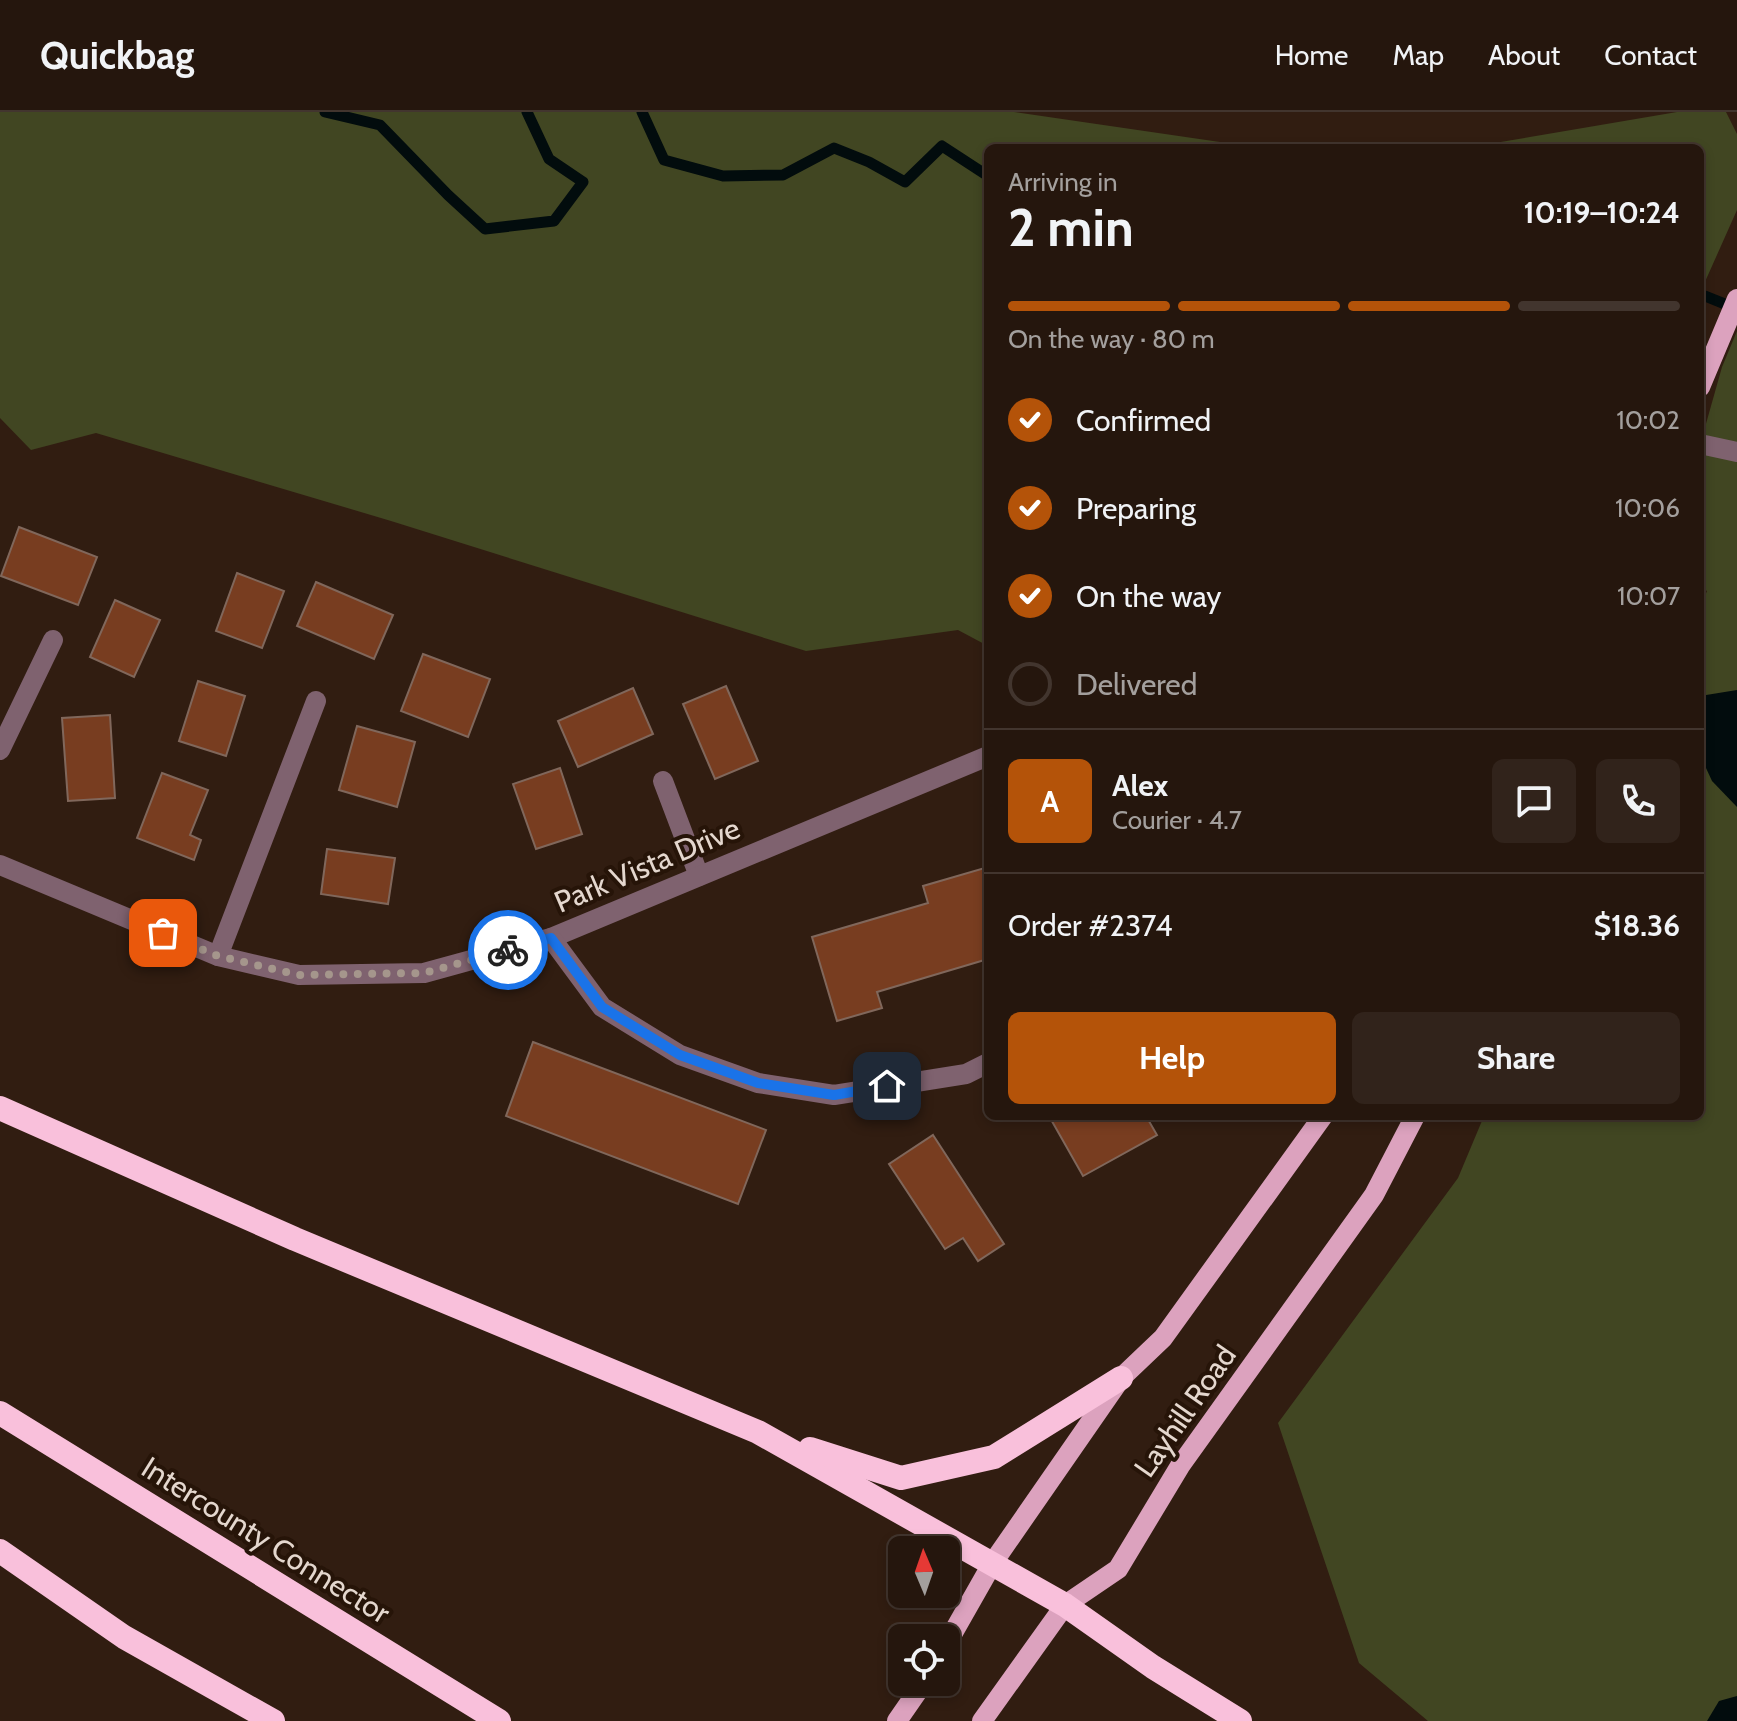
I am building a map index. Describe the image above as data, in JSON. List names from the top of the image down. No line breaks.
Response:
{"streets":{"highway":["Intercounty Connector"],"main road":["Layhill Road"],"street":["Park Vista Drive"]},"north":"top","page":{"header":"Quickbag","nav":["Home","Map","About","Contact"],"heading":["2 min","Arriving in","10:19–10:24"],"panel":["Alex","Courier · 4.7","Order #2374","$18.36"],"bar":"On the way · 80 m","list":[["Confirmed","10:02"],["Preparing","10:06"],["On the way","10:07"],"Delivered"],"round":"A","buttons":["Help","Share"]}}
